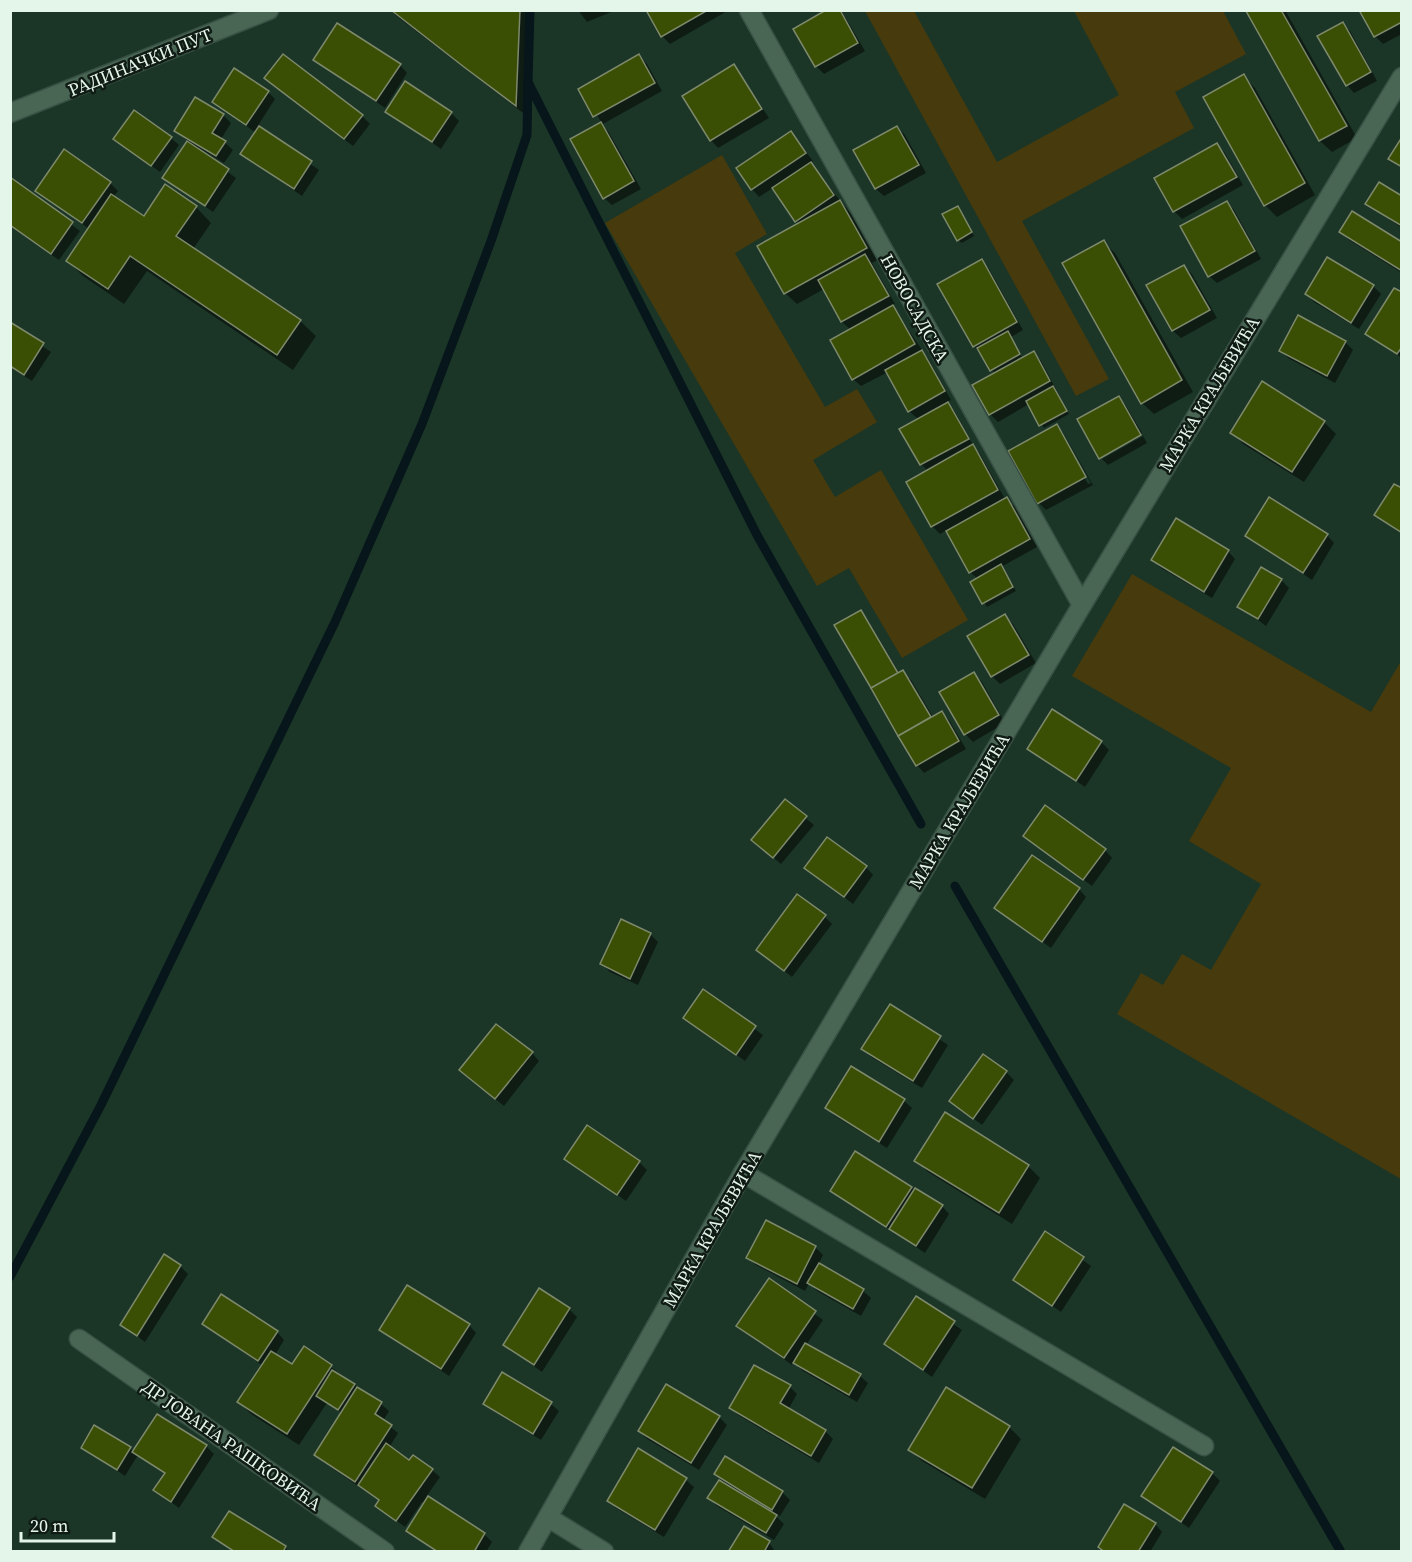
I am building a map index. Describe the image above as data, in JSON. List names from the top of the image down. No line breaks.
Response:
{"streets":{"street":["РАДИНАЧКИ ПУТ","НОВОСАДСКА","МАРКА КРАЉЕВИЋА","ДР ЈОВАНА РАШКОВИЋА"]},"crossings":[["НОВОСАДСКА","МАРКА КРАЉЕВИЋА"]],"scale_bar":"20 m"}
